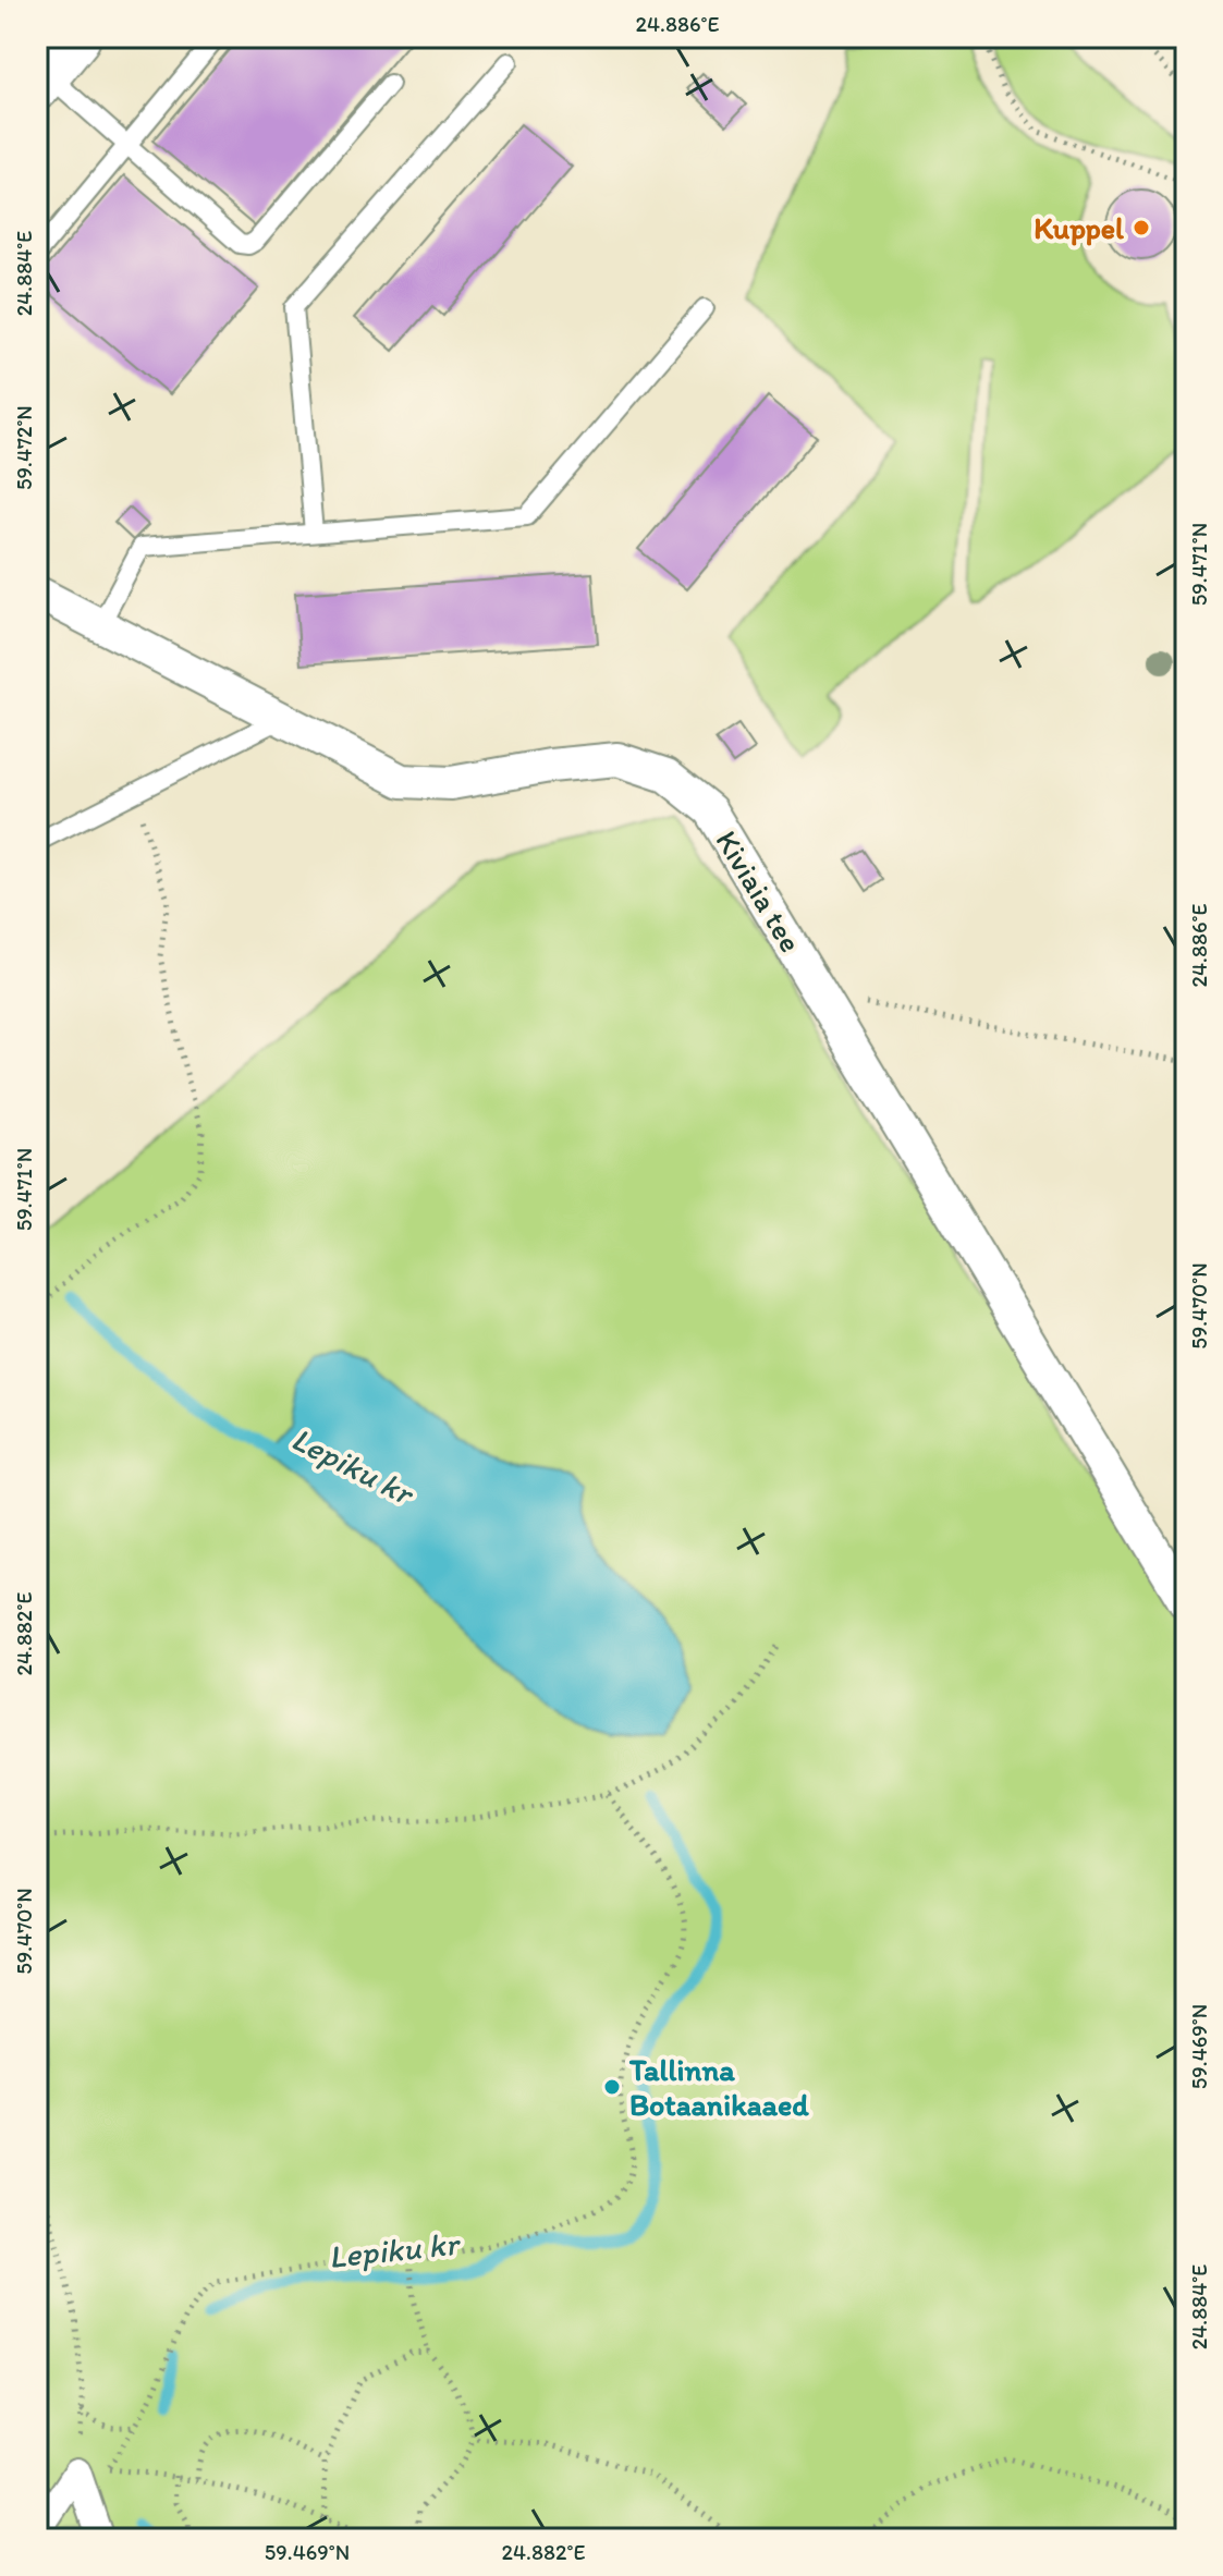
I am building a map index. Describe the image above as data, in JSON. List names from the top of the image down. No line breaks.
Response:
{"streets":{"street":["Kiviaia tee"]},"water":["Lepiku kr"],"places":["Kuppel","Tallinna Botaanikaaed"],"coordinates":["24.886°E","24.884°E","59.472°N","59.471°N","59.470°N","24.882°E","59.469°N"]}
